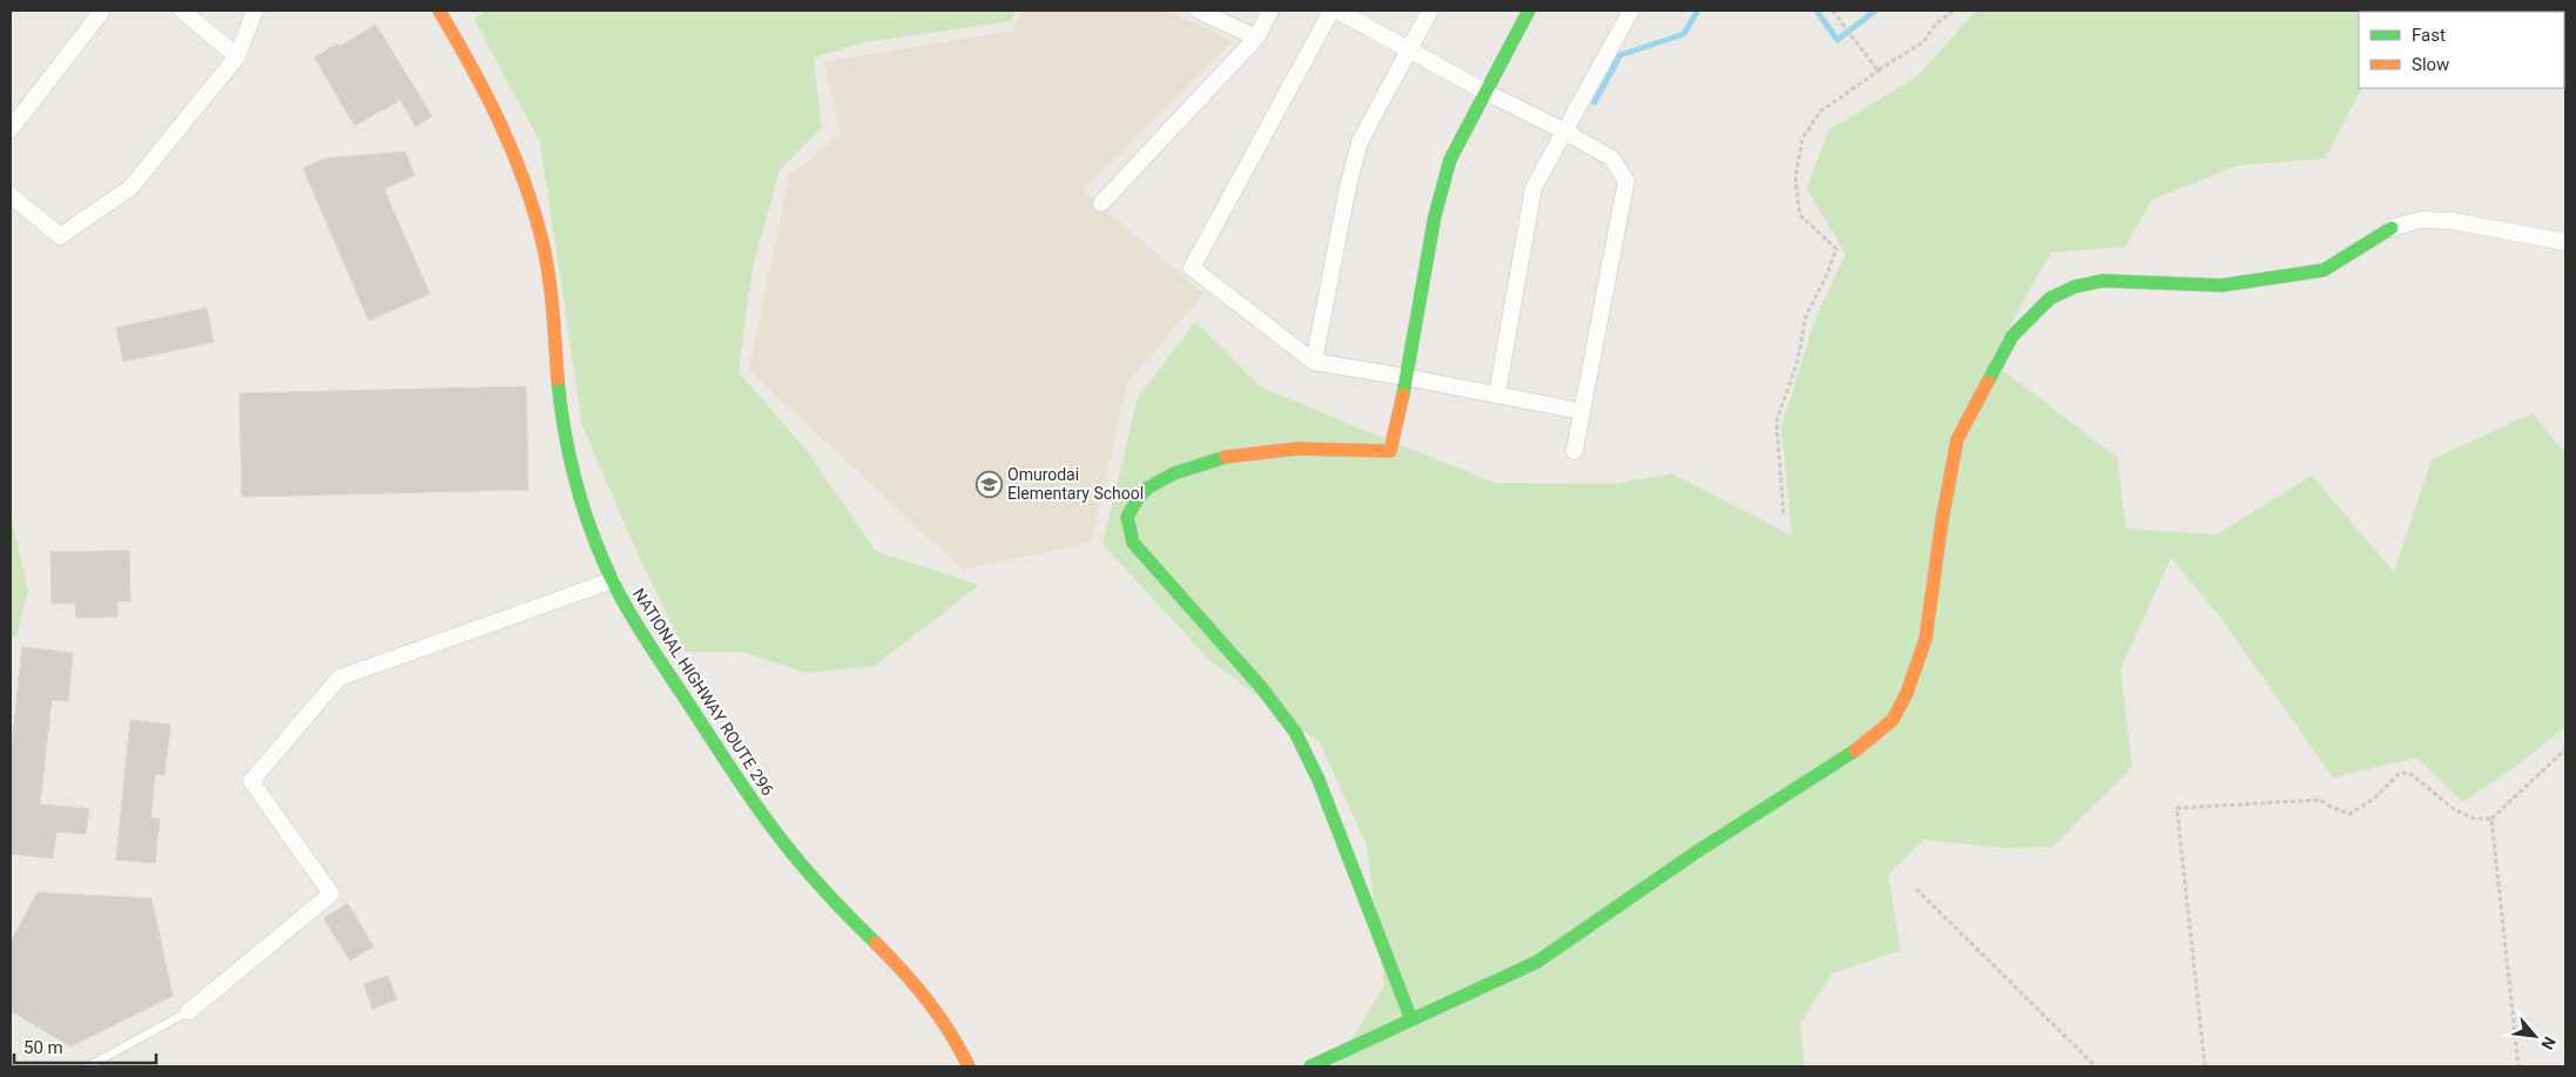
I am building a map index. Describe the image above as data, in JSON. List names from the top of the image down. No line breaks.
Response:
{"streets":{"main road":["NATIONAL HIGHWAY ROUTE 296"]},"places":{"school or university":["Omurodai Elementary School"]},"legend":["Fast","Slow"],"scale_bar":"50 m","north":"bottom right"}
